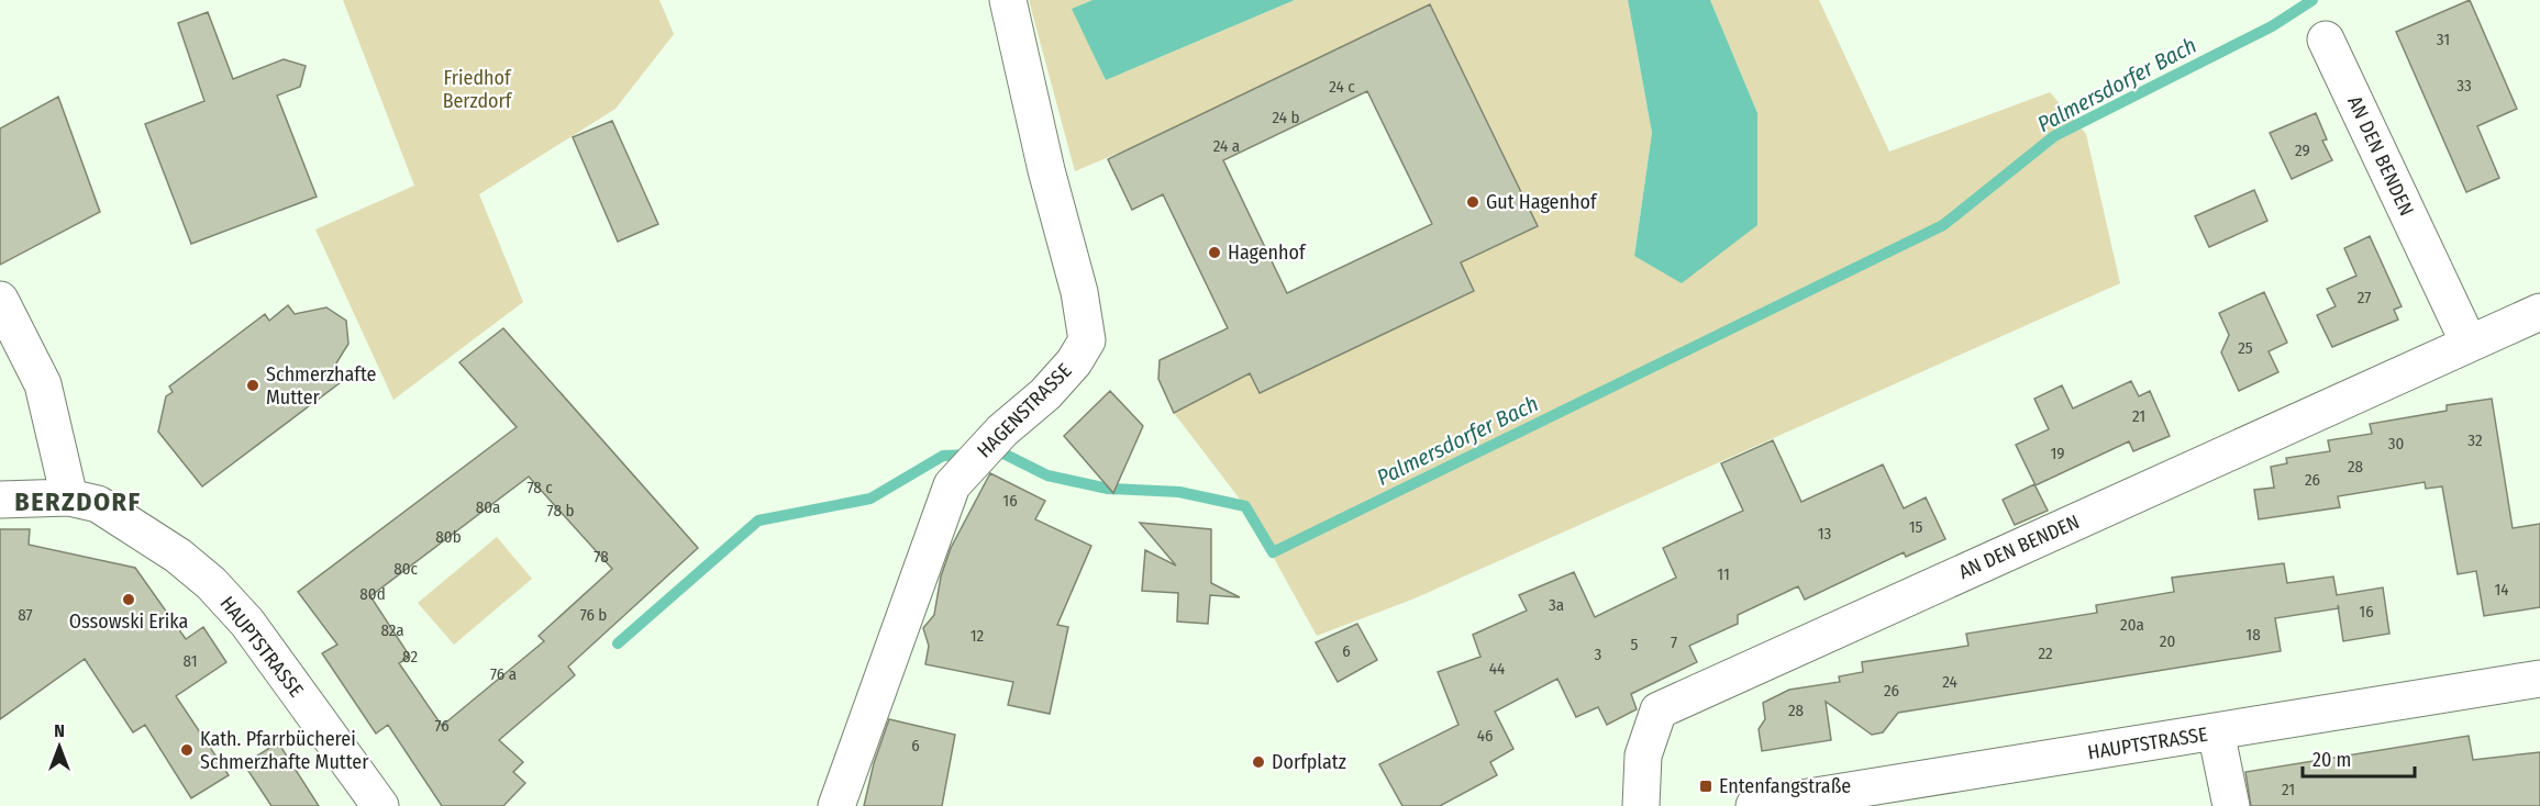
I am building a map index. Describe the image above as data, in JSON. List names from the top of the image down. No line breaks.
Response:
{"streets":{"street":["AN DEN BENDEN","HAGENSTRASSE","HAUPTSTRASSE"]},"districts":["BERZDORF"],"water":["Palmersdorfer Bach"],"parks":["Friedhof Berzdorf"],"places":{"other":["Gut Hagenhof","Hagenhof","Schmerzhafte Mutter","Ossowski Erika","Kath. Pfarrbücherei Schmerzhafte Mutter","Dorfplatz"],"transit":["Entenfangstraße"]},"house_numbers":["31","33","24 c","24 b","24 a","29","27","25","21","32","30","19","28","26","78 c","16","80a","78 b","15","13","80b","78","80c","11","14","80d","3a","16","87","76 b","20a","82a","18","12","20","7","5","6","22","3","82","81","44","76 a","24","26","28","76","46","6","21"],"scale_bar":"20 m","north":"top"}
